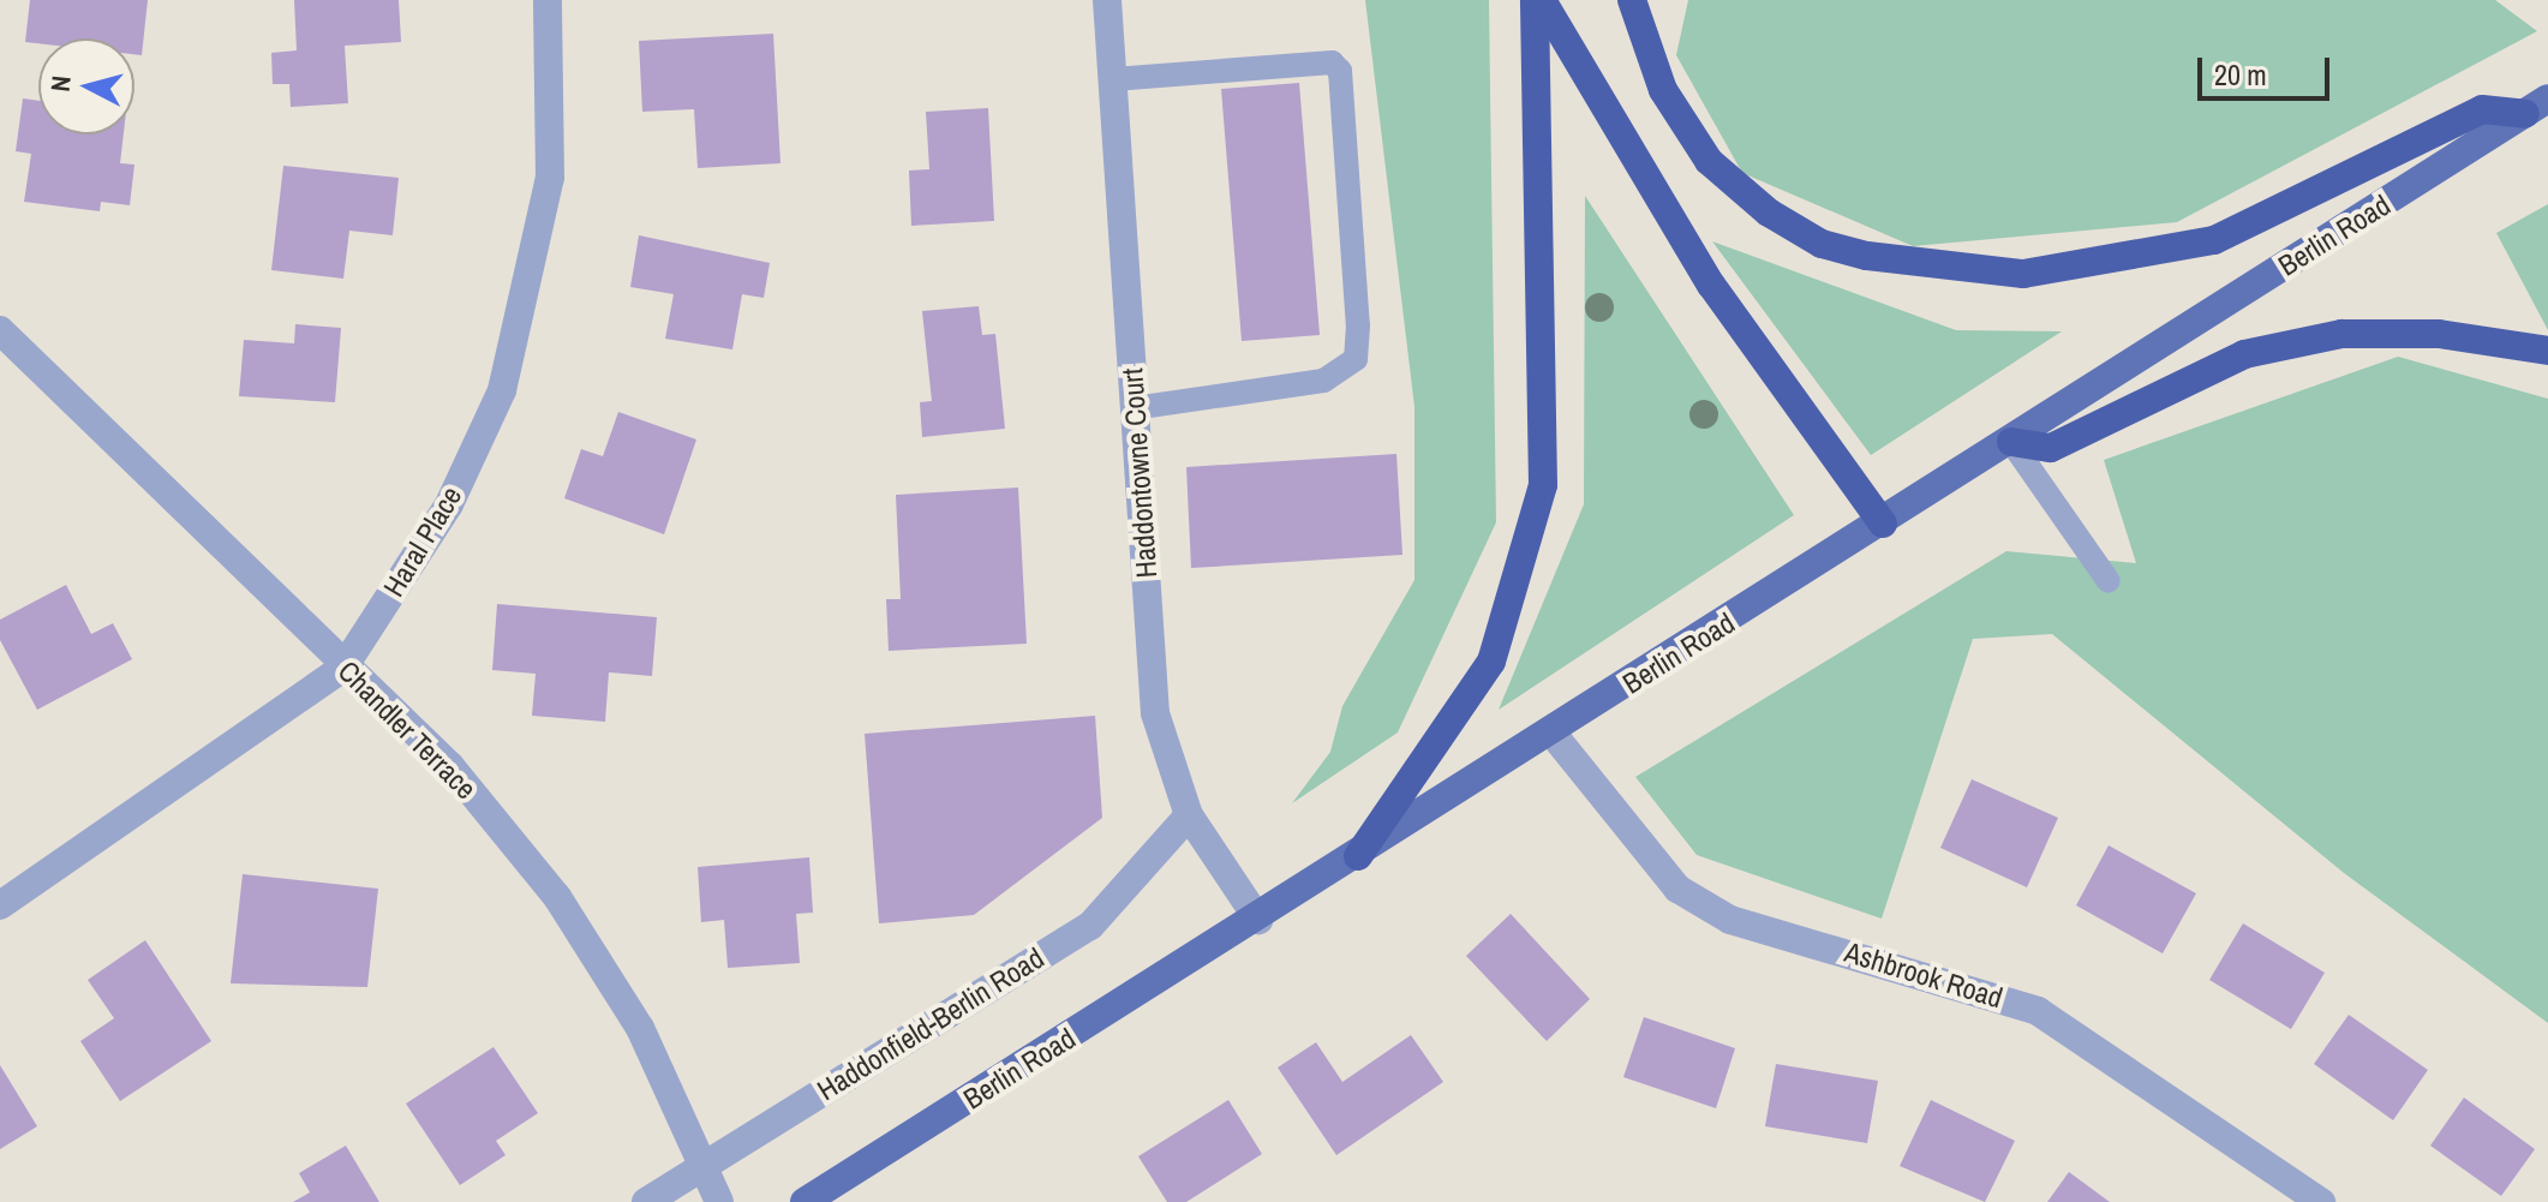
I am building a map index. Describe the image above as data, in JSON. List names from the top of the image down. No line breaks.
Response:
{"streets":{"main road":["Berlin Road"],"street":["Haddontowne Court","Haral Place","Chandler Terrace","Ashbrook Road","Haddonfield-Berlin Road"]},"crossings":[["Berlin Road","Haddontowne Court"],["Berlin Road","Ashbrook Road"],["Haddontowne Court","Haddonfield-Berlin Road"],["Haral Place","Chandler Terrace"],["Chandler Terrace","Haddonfield-Berlin Road"]],"scale_bar":"20 m","north":"left"}
